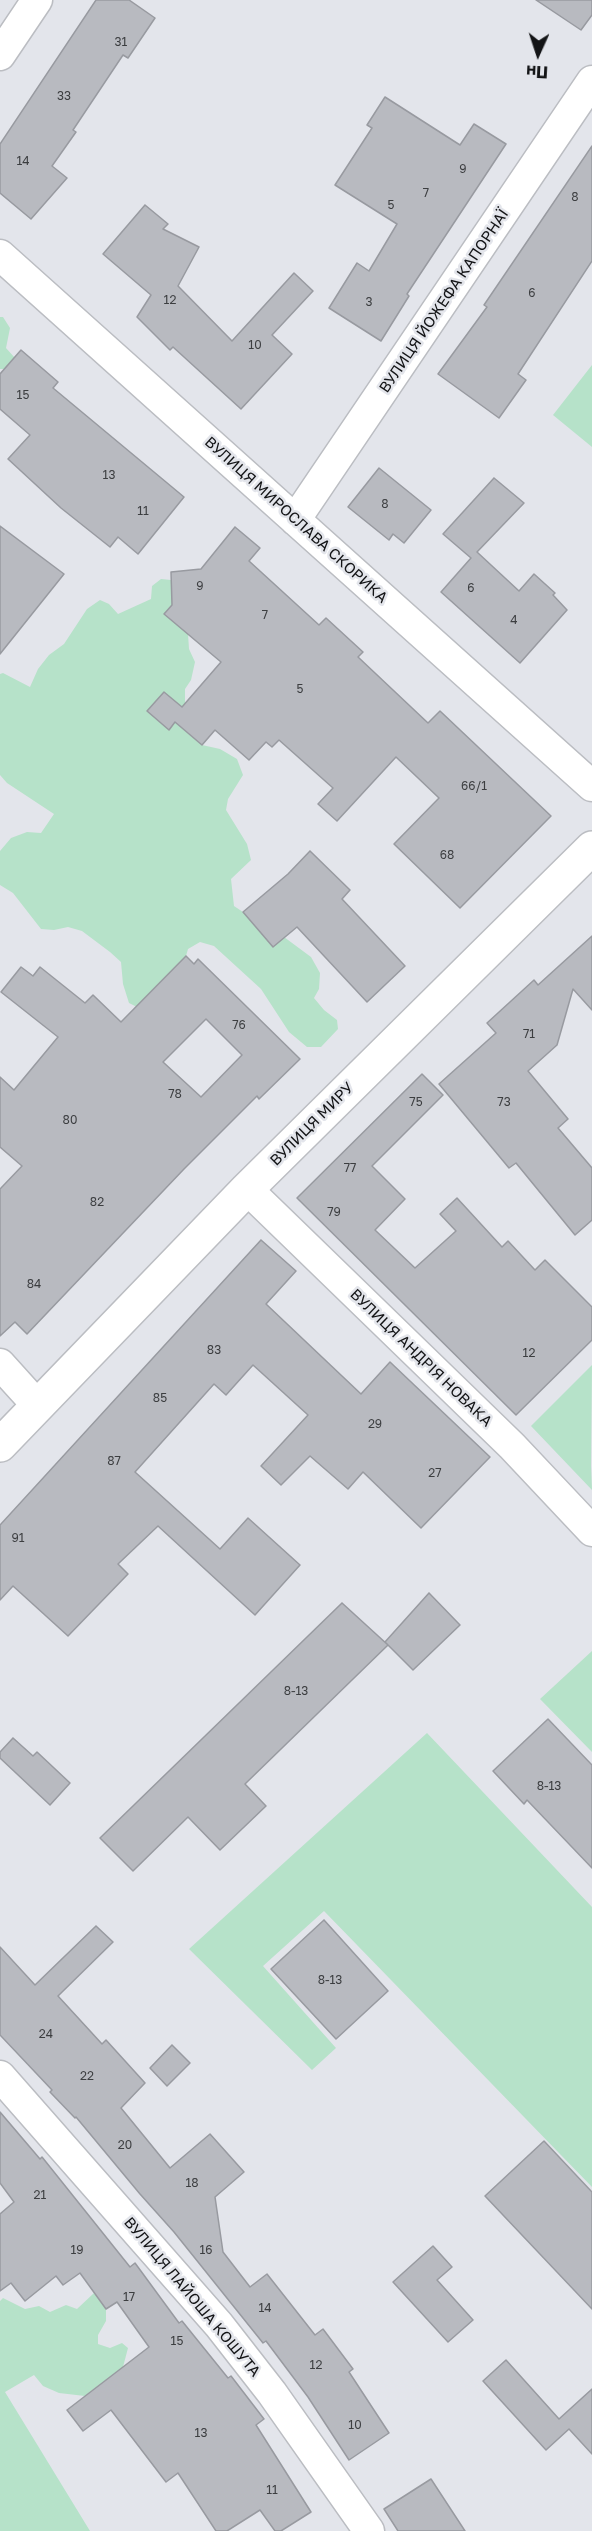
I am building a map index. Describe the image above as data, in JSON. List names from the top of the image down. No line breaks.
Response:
{"streets":{"main road":["ВУЛИЦЯ МИРУ"],"street":["ВУЛИЦЯ ЙОЖЕФА КАПОРНАЇ","ВУЛИЦЯ МИРОСЛАВА СКОРИКА","ВУЛИЦЯ АНДРІЯ НОВАКА","ВУЛИЦЯ ЛАЙОША КОШУТА"]},"crossings":[["ВУЛИЦЯ ЙОЖЕФА КАПОРНАЇ","ВУЛИЦЯ МИРОСЛАВА СКОРИКА"],["ВУЛИЦЯ МИРУ","ВУЛИЦЯ АНДРІЯ НОВАКА"]],"house_numbers":["31","33","14","9","7","8","5","6","12","3","10","15","13","8","11","9","6","7","4","5","66/1","68","76","71","78","75","73","80","77","82","79","84","83","12","85","29","87","27","91","8-13","8-13","8-13","24","22","20","18","21","19","16","17","14","15","12","10","13","11"],"north":"bottom"}
